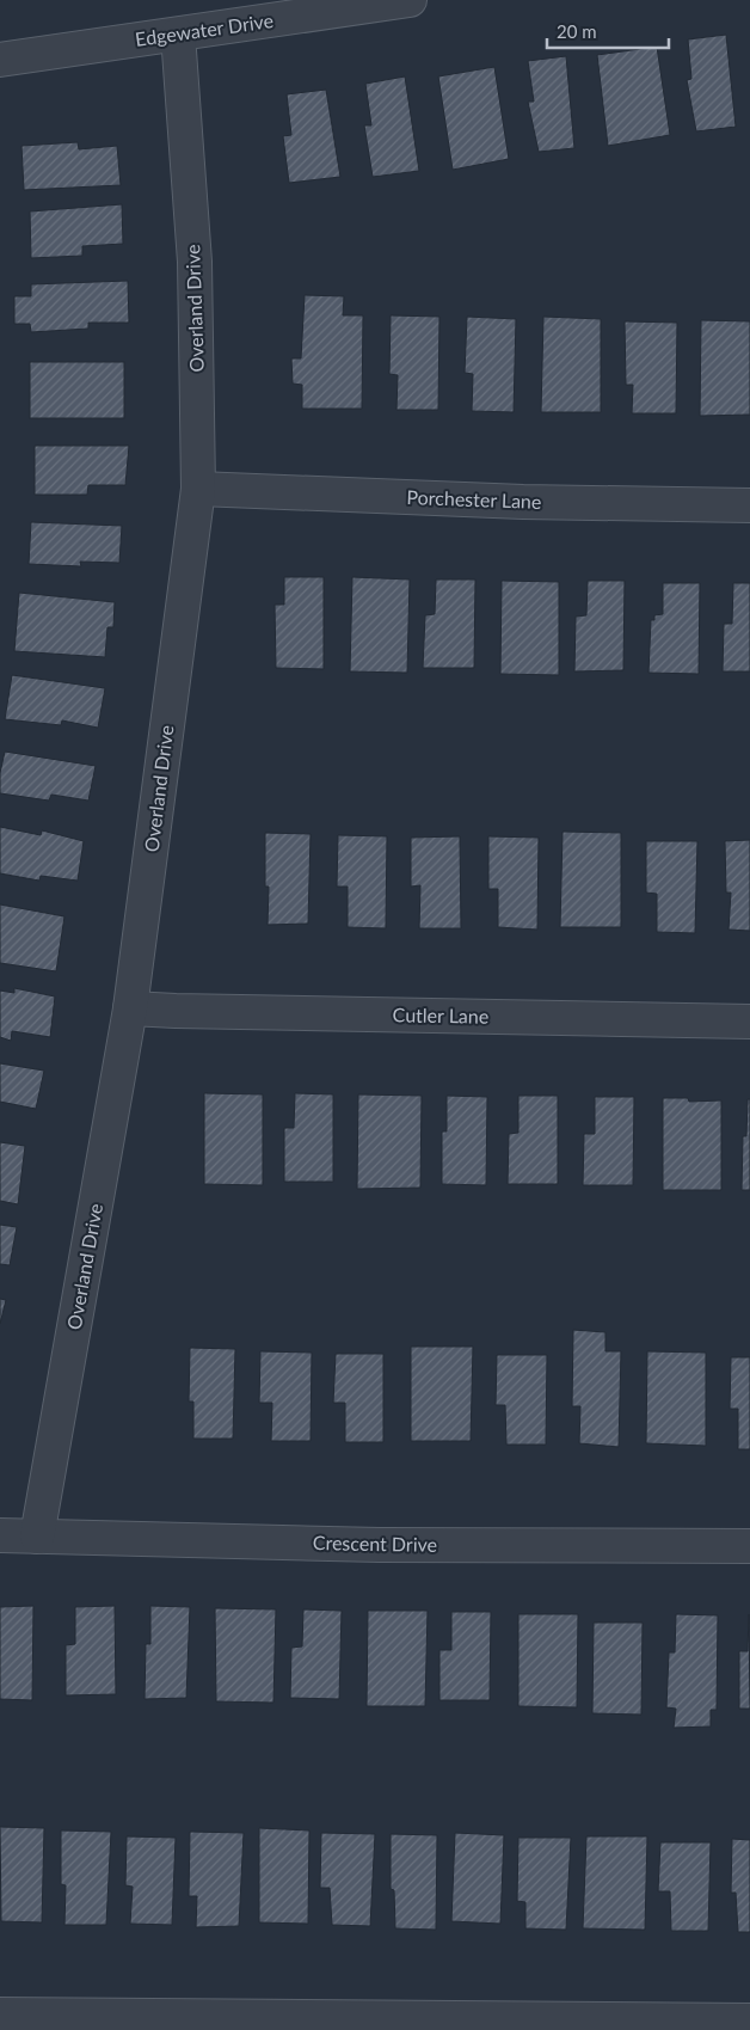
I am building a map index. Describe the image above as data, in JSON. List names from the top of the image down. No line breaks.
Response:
{"streets":{"street":["Edgewater Drive","Overland Drive","Porchester Lane","Cutler Lane","Crescent Drive"]},"crossings":[["Edgewater Drive","Overland Drive"],["Overland Drive","Porchester Lane"],["Overland Drive","Cutler Lane"],["Overland Drive","Crescent Drive"]],"scale_bar":"20 m"}
